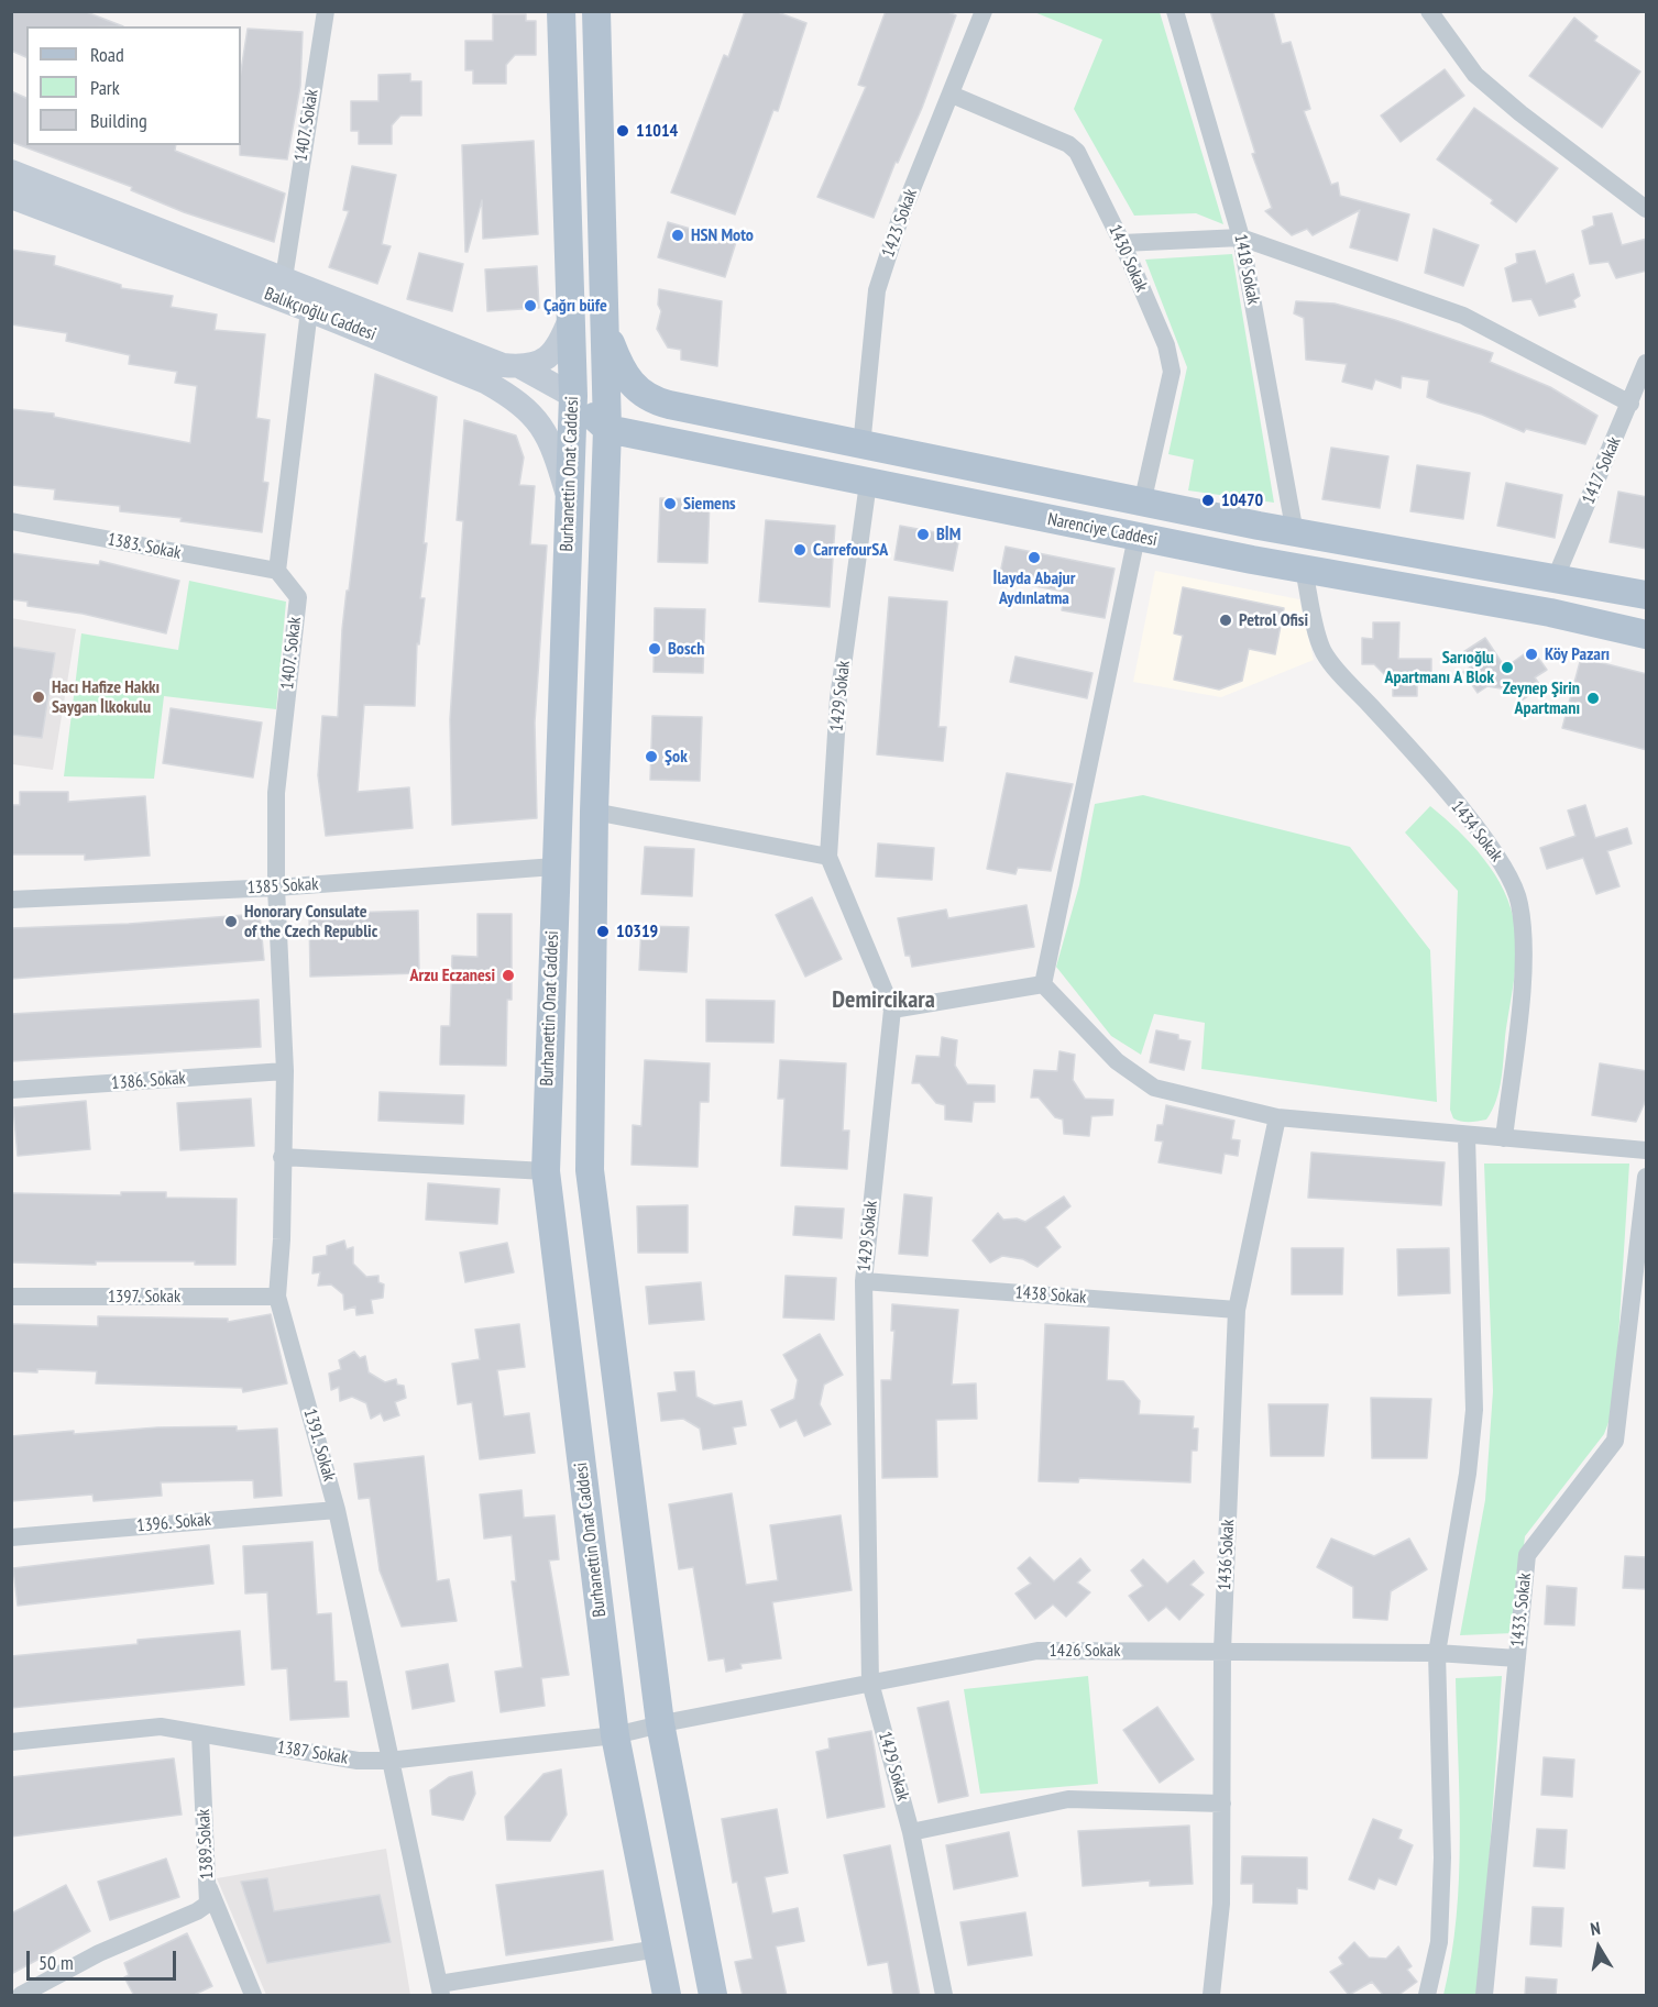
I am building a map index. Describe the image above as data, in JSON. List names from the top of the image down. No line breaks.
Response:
{"streets":{"main road":["Burhanettin Onat Caddesi","Narenciye Caddesi"],"street":["1407. Sokak","1423 Sokak","1430 Sokak","1418 Sokak","Balıkçıoğlu Caddesi","1417 Sokak","1383. Sokak","1429 Sokak","1434 Sokak","1385 Sokak","1386. Sokak","1438 Sokak","1397. Sokak","1391. Sokak","1396. Sokak","1436 Sokak","1433. Sokak","1426 Sokak","1387 Sokak","1389.Sokak"]},"crossings":[["1407. Sokak","Balıkçıoğlu Caddesi"],["1407. Sokak","1383. Sokak"],["1407. Sokak","1385 Sokak"],["1407. Sokak","1391. Sokak"],["1423 Sokak","1430 Sokak"],["1423 Sokak","Narenciye Caddesi"],["1430 Sokak","Narenciye Caddesi"],["1418 Sokak","Narenciye Caddesi"],["Balıkçıoğlu Caddesi","Burhanettin Onat Caddesi"],["1417 Sokak","Narenciye Caddesi"],["Burhanettin Onat Caddesi","Narenciye Caddesi"],["Burhanettin Onat Caddesi","1385 Sokak"],["Burhanettin Onat Caddesi","1426 Sokak"],["Burhanettin Onat Caddesi","1387 Sokak"],["Narenciye Caddesi","1429 Sokak"],["Narenciye Caddesi","1434 Sokak"],["1429 Sokak","1438 Sokak"],["1429 Sokak","1426 Sokak"],["1385 Sokak","1391. Sokak"],["1386. Sokak","1391. Sokak"],["1438 Sokak","1436 Sokak"],["1397. Sokak","1391. Sokak"],["1391. Sokak","1396. Sokak"],["1391. Sokak","1387 Sokak"],["1436 Sokak","1426 Sokak"],["1433. Sokak","1426 Sokak"],["1426 Sokak","1387 Sokak"],["1387 Sokak","1389.Sokak"]],"districts":["Demircikara"],"places":["11014","HSN Moto","Çağrı büfe","10470","Siemens","BİM","CarrefourSA","İlayda Abajur Aydınlatma","Petrol Ofisi","Bosch","Köy Pazarı","Sarıoğlu Apartmanı A Blok","Hacı Hafize Hakkı Saygan İlkokulu","Zeynep Şirin Apartmanı","Şok","Honorary Consulate of the Czech Republic","10319","Arzu Eczanesi"],"legend":["Road","Park","Building"],"scale_bar":"50 m","north":"top"}
